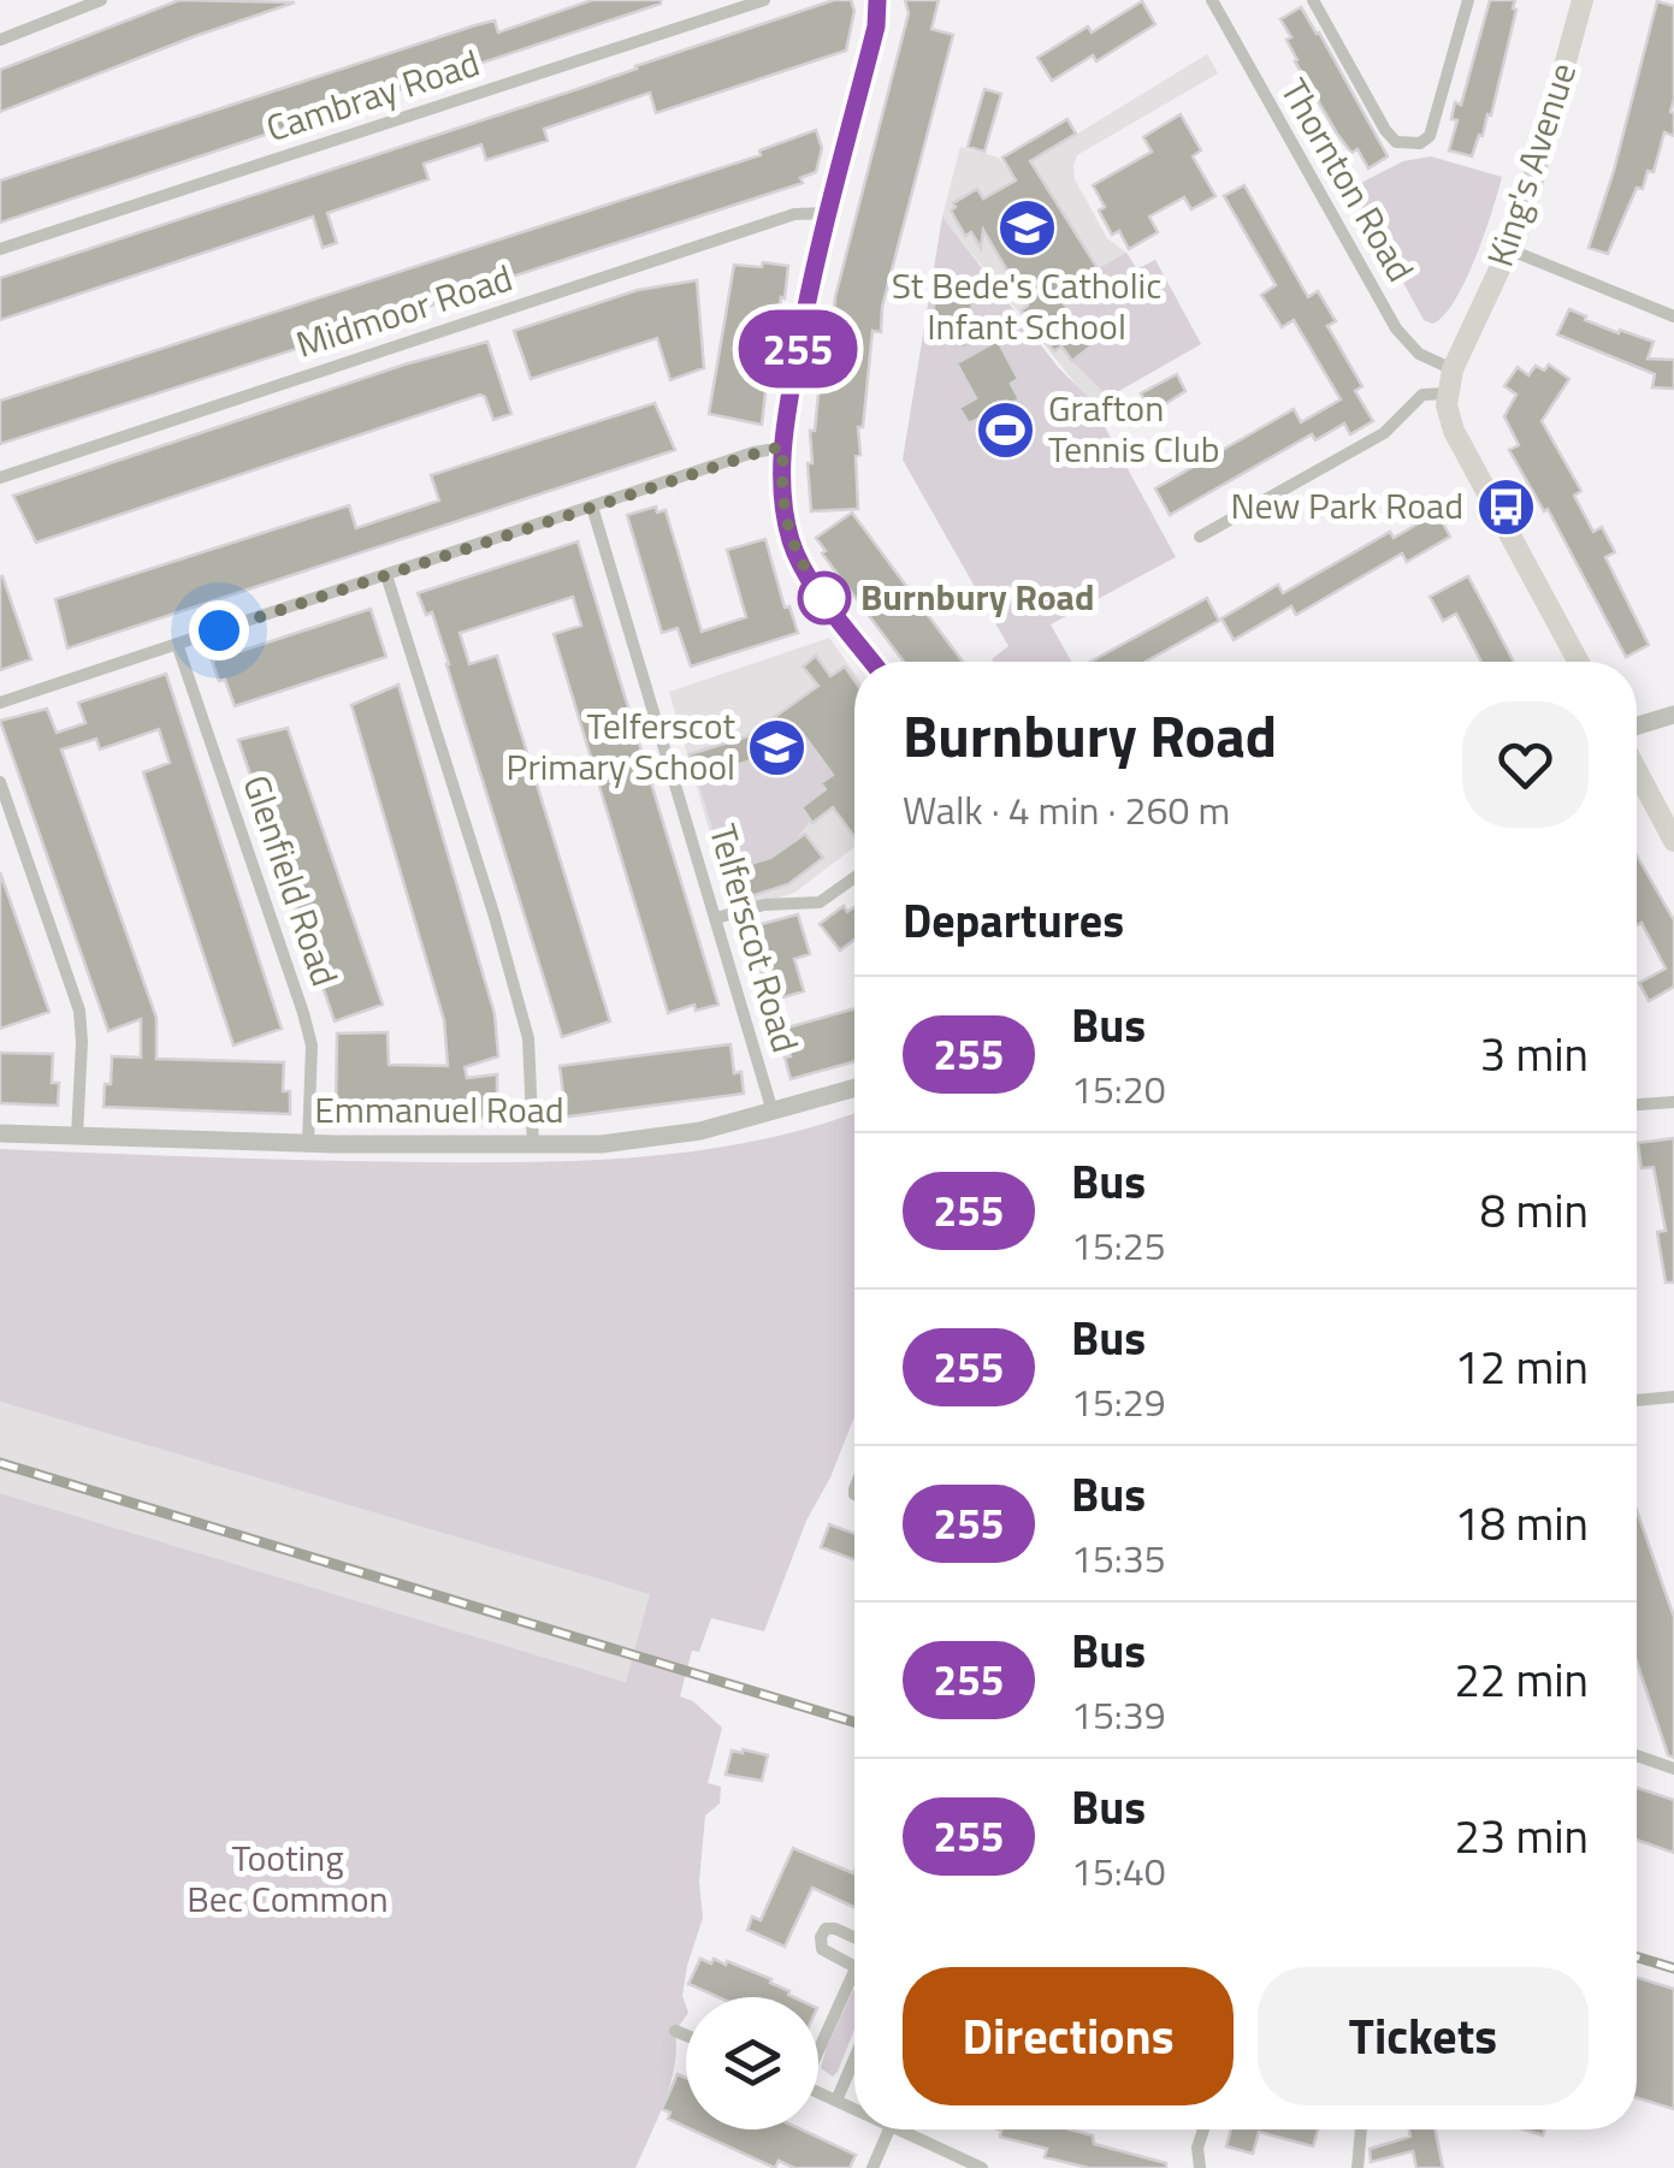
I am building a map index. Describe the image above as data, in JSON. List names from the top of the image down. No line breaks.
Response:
{"streets":{"main road":["King's Avenue"],"street":["Cambray Road","Thornton Road","Midmoor Road","Glenfield Road","Telferscot Road","Emmanuel Road"]},"crossings":[["King's Avenue","Thornton Road"],["Glenfield Road","Emmanuel Road"],["Telferscot Road","Emmanuel Road"]],"parks":["Tooting Bec Common"],"places":{"school or university":["St Bede's Catholic Infant School","Telferscot Primary School"],"sports":["Grafton Tennis Club"],"bus stop":["New Park Road"],"other":["Burnbury Road"]},"lines":["bus line 255"],"page":{"on_map":"255","heading":[["Burnbury Road","Walk · 4 min · 260 m"],"Departures"],"list":[{"mark":"255","name":"Bus","note":"15:20","value":"3 min"},{"mark":"255","name":"Bus","note":"15:25","value":"8 min"},{"mark":"255","name":"Bus","note":"15:29","value":"12 min"},{"mark":"255","name":"Bus","note":"15:35","value":"18 min"},{"mark":"255","name":"Bus","note":"15:39","value":"22 min"},{"mark":"255","name":"Bus","note":"15:40","value":"23 min"}],"buttons":["Directions","Tickets"]}}
